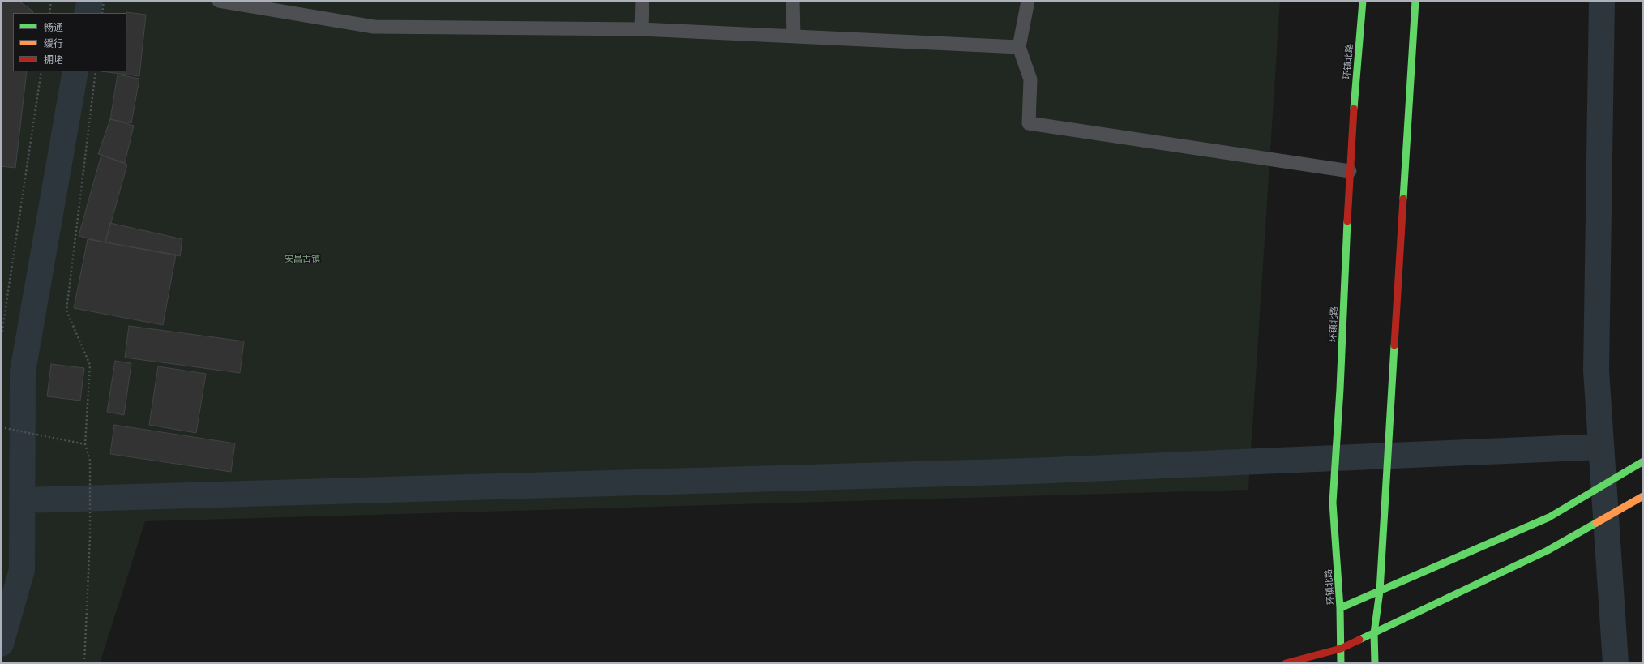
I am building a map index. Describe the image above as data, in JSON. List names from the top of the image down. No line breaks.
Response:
{"streets":{"main road":["环镇北路"]},"parks":["安昌古镇"],"legend":["畅通","缓行","拥堵"]}
